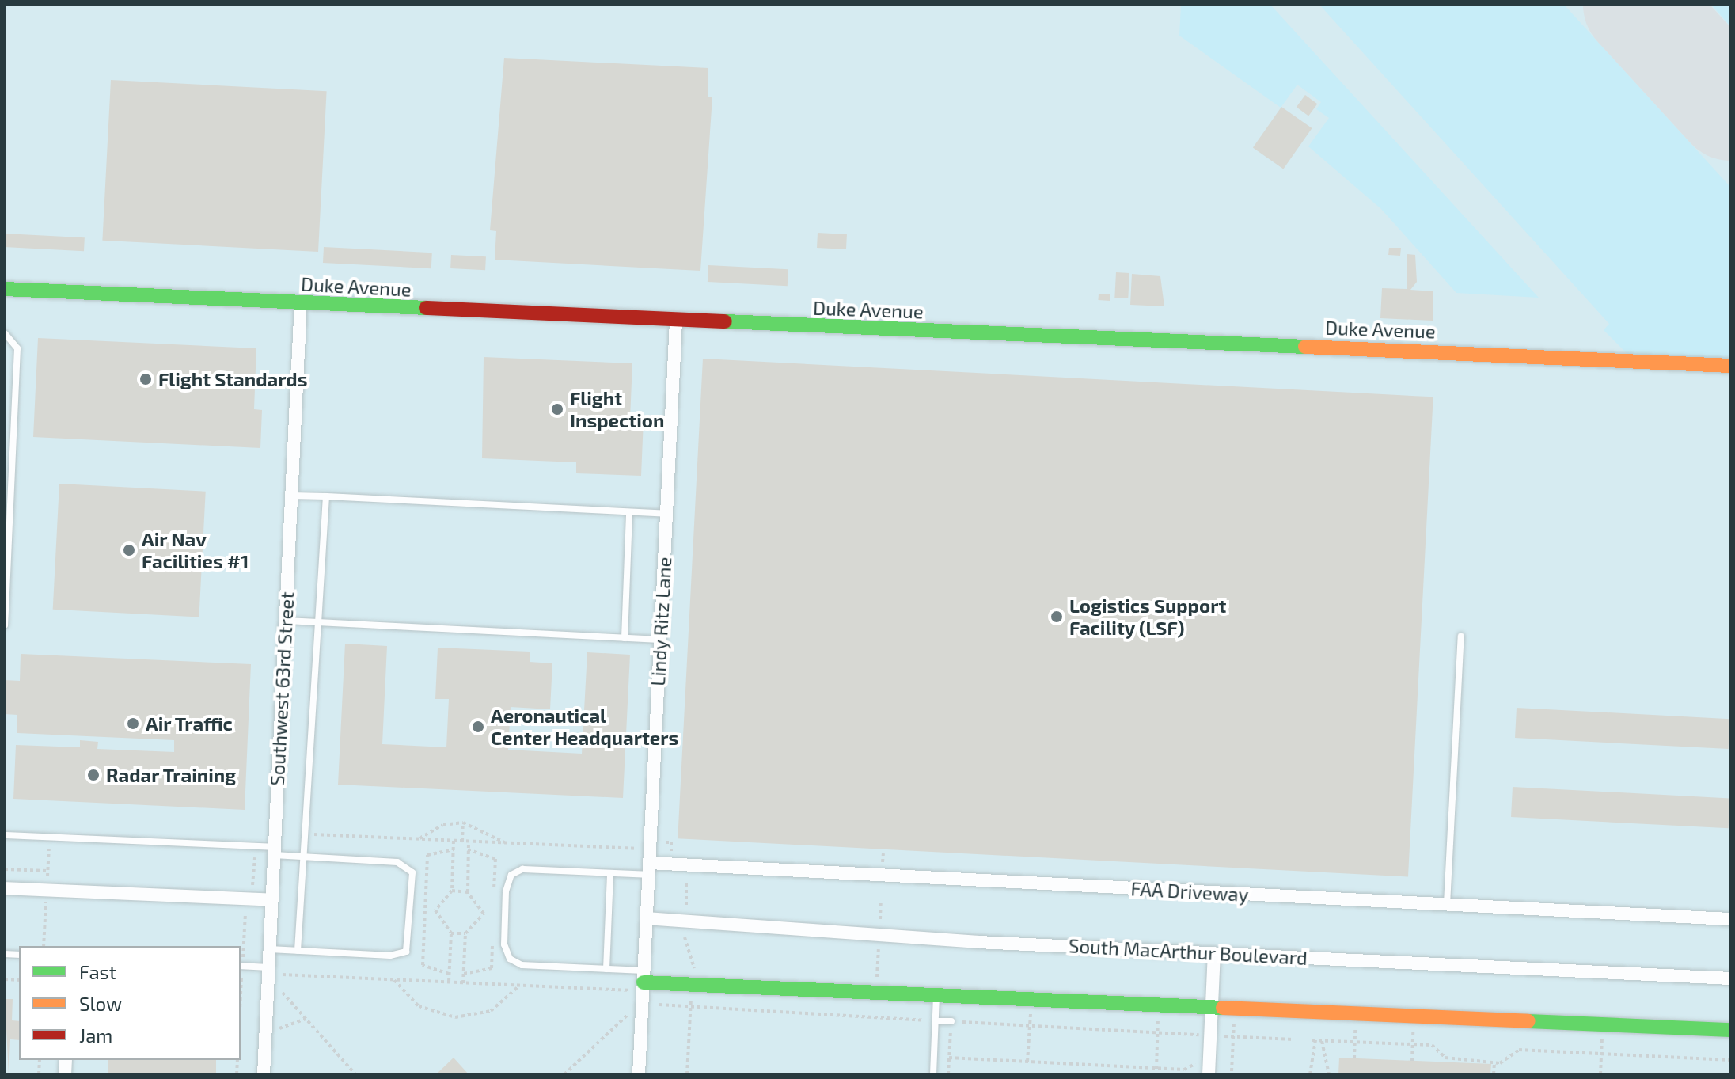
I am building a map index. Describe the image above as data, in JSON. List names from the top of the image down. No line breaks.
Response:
{"streets":{"street":["Duke Avenue","Lindy Ritz Lane","Southwest 63rd Street","FAA Driveway","South MacArthur Boulevard"]},"crossings":[["Duke Avenue","Lindy Ritz Lane"],["Duke Avenue","Southwest 63rd Street"],["Lindy Ritz Lane","FAA Driveway"],["Lindy Ritz Lane","South MacArthur Boulevard"]],"places":["Flight Standards","Flight Inspection","Air Nav Facilities #1","Logistics Support Facility (LSF)","Air Traffic","Aeronautical Center Headquarters","Radar Training"],"legend":["Fast","Slow","Jam"]}
